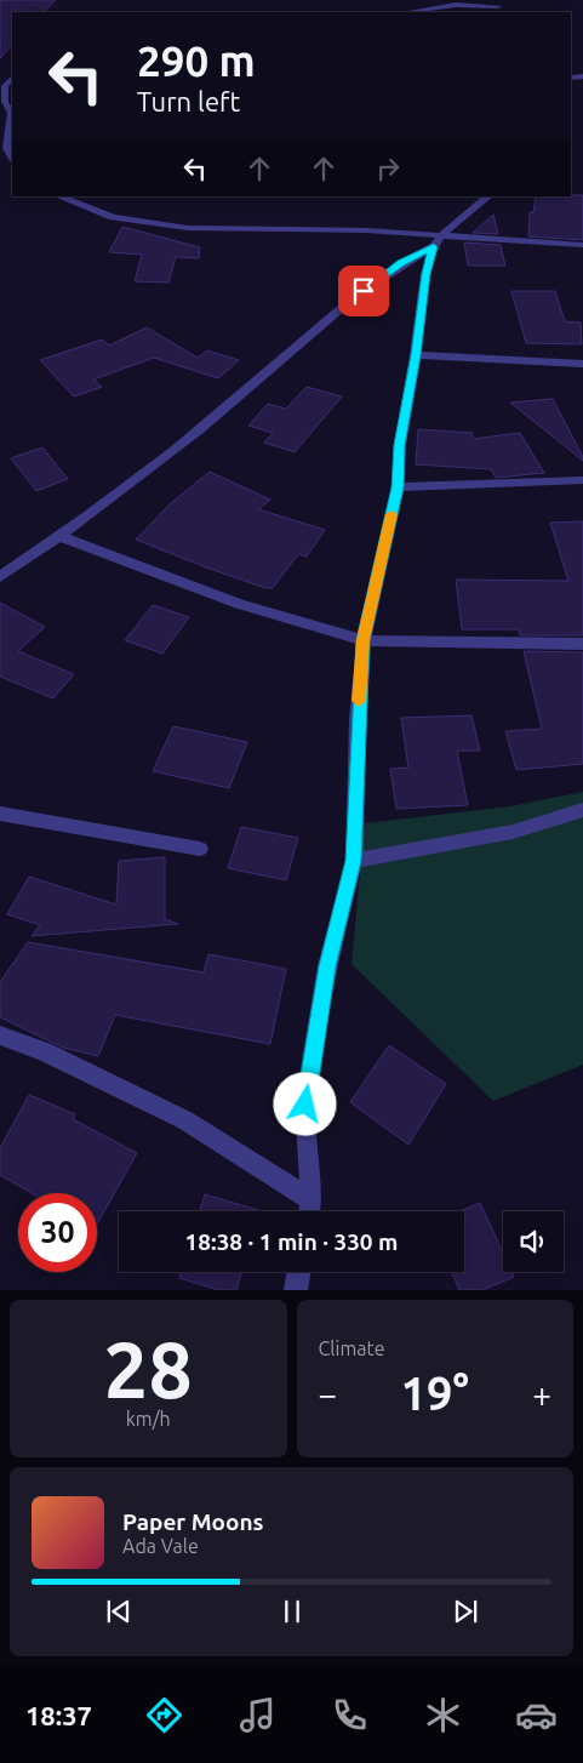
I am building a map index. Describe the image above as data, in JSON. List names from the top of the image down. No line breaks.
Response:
{"page":{"turn":["290 m","Turn left"],"limit":"30","trip":"18:38 · 1 min · 330 m","tile":[["28","km/h"],"Climate"],"heat":["−","19°","+"],"song":["Paper Moons","Ada Vale"],"tabs":"18:37"}}
